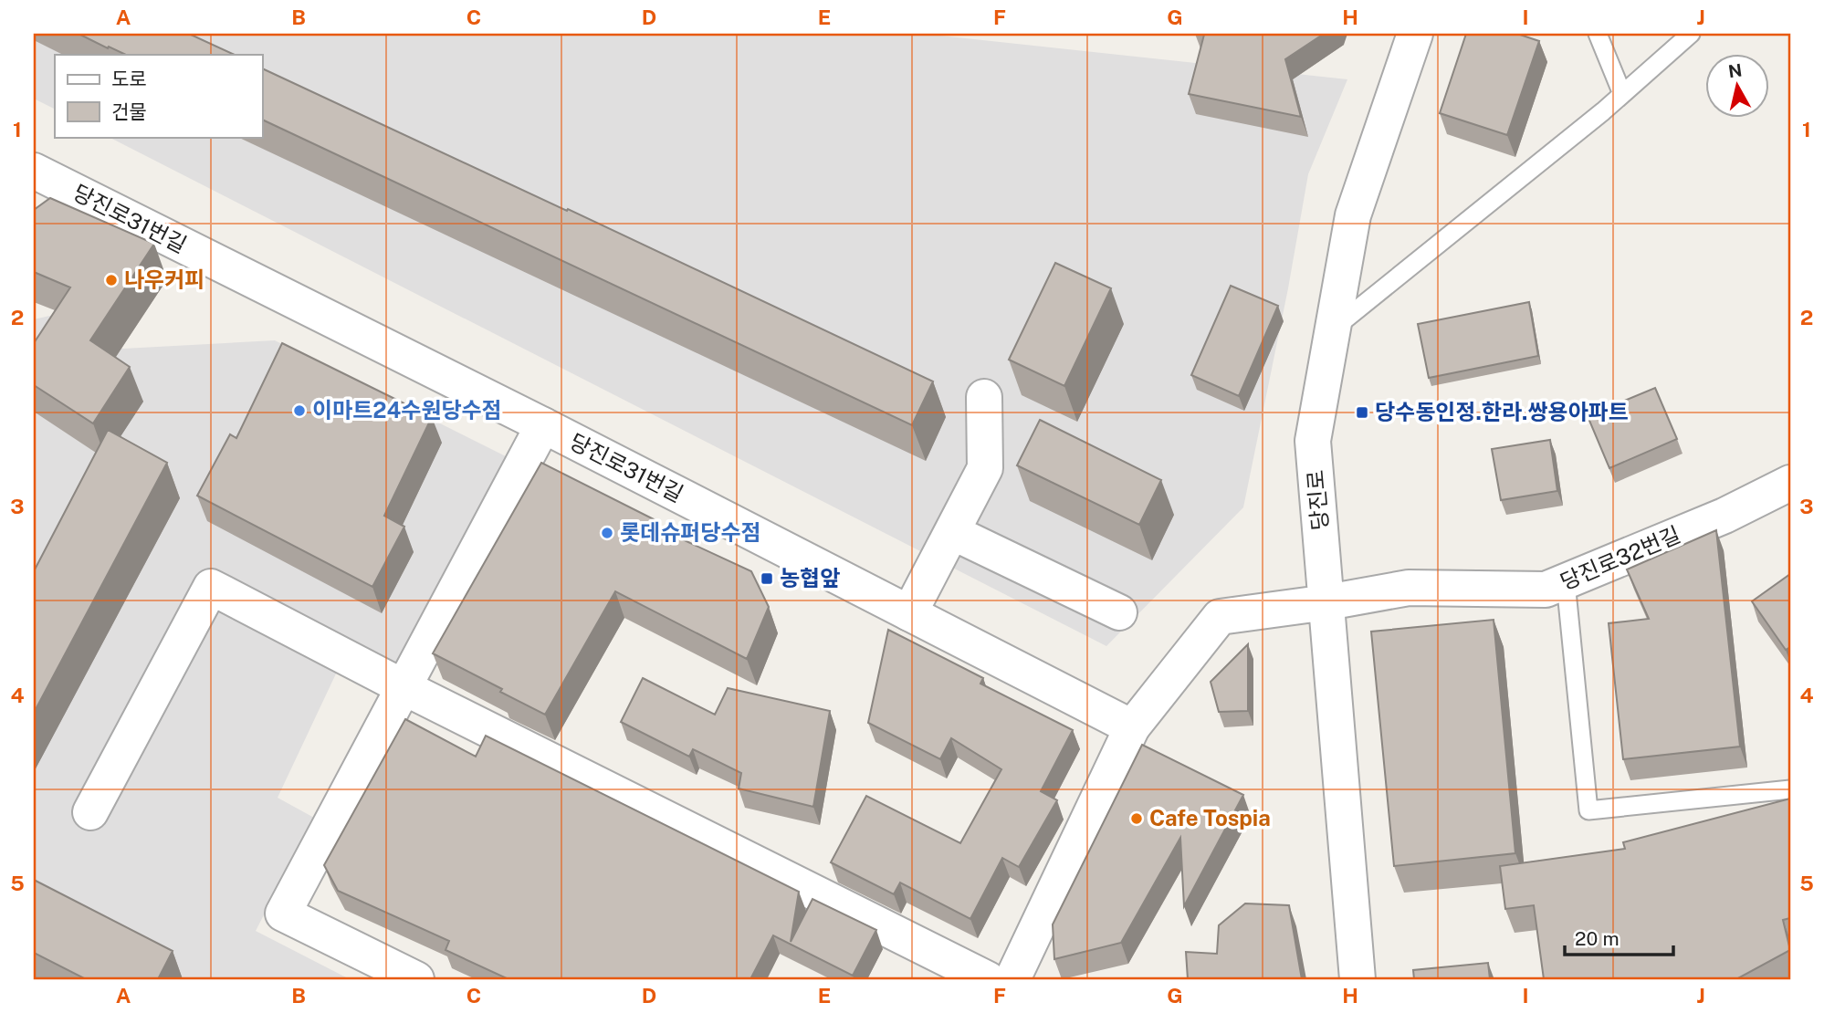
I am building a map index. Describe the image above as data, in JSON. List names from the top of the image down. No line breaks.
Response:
{"streets":{"street":["당진로31번길","당진로","당진로32번길"]},"crossings":[["당진로","당진로32번길"]],"places":{"other":["나우커피","이마트24수원당수점","롯데슈퍼당수점","Cafe Tospia"],"transit":["당수동인정.한라.쌍용아파트","농협앞"]},"legend":["도로","건물"],"scale_bar":"20 m","north":"top","grid":{"columns":["A","B","C","D","E","F","G","H","I","J"],"rows":["1","2","3","4","5"]}}
